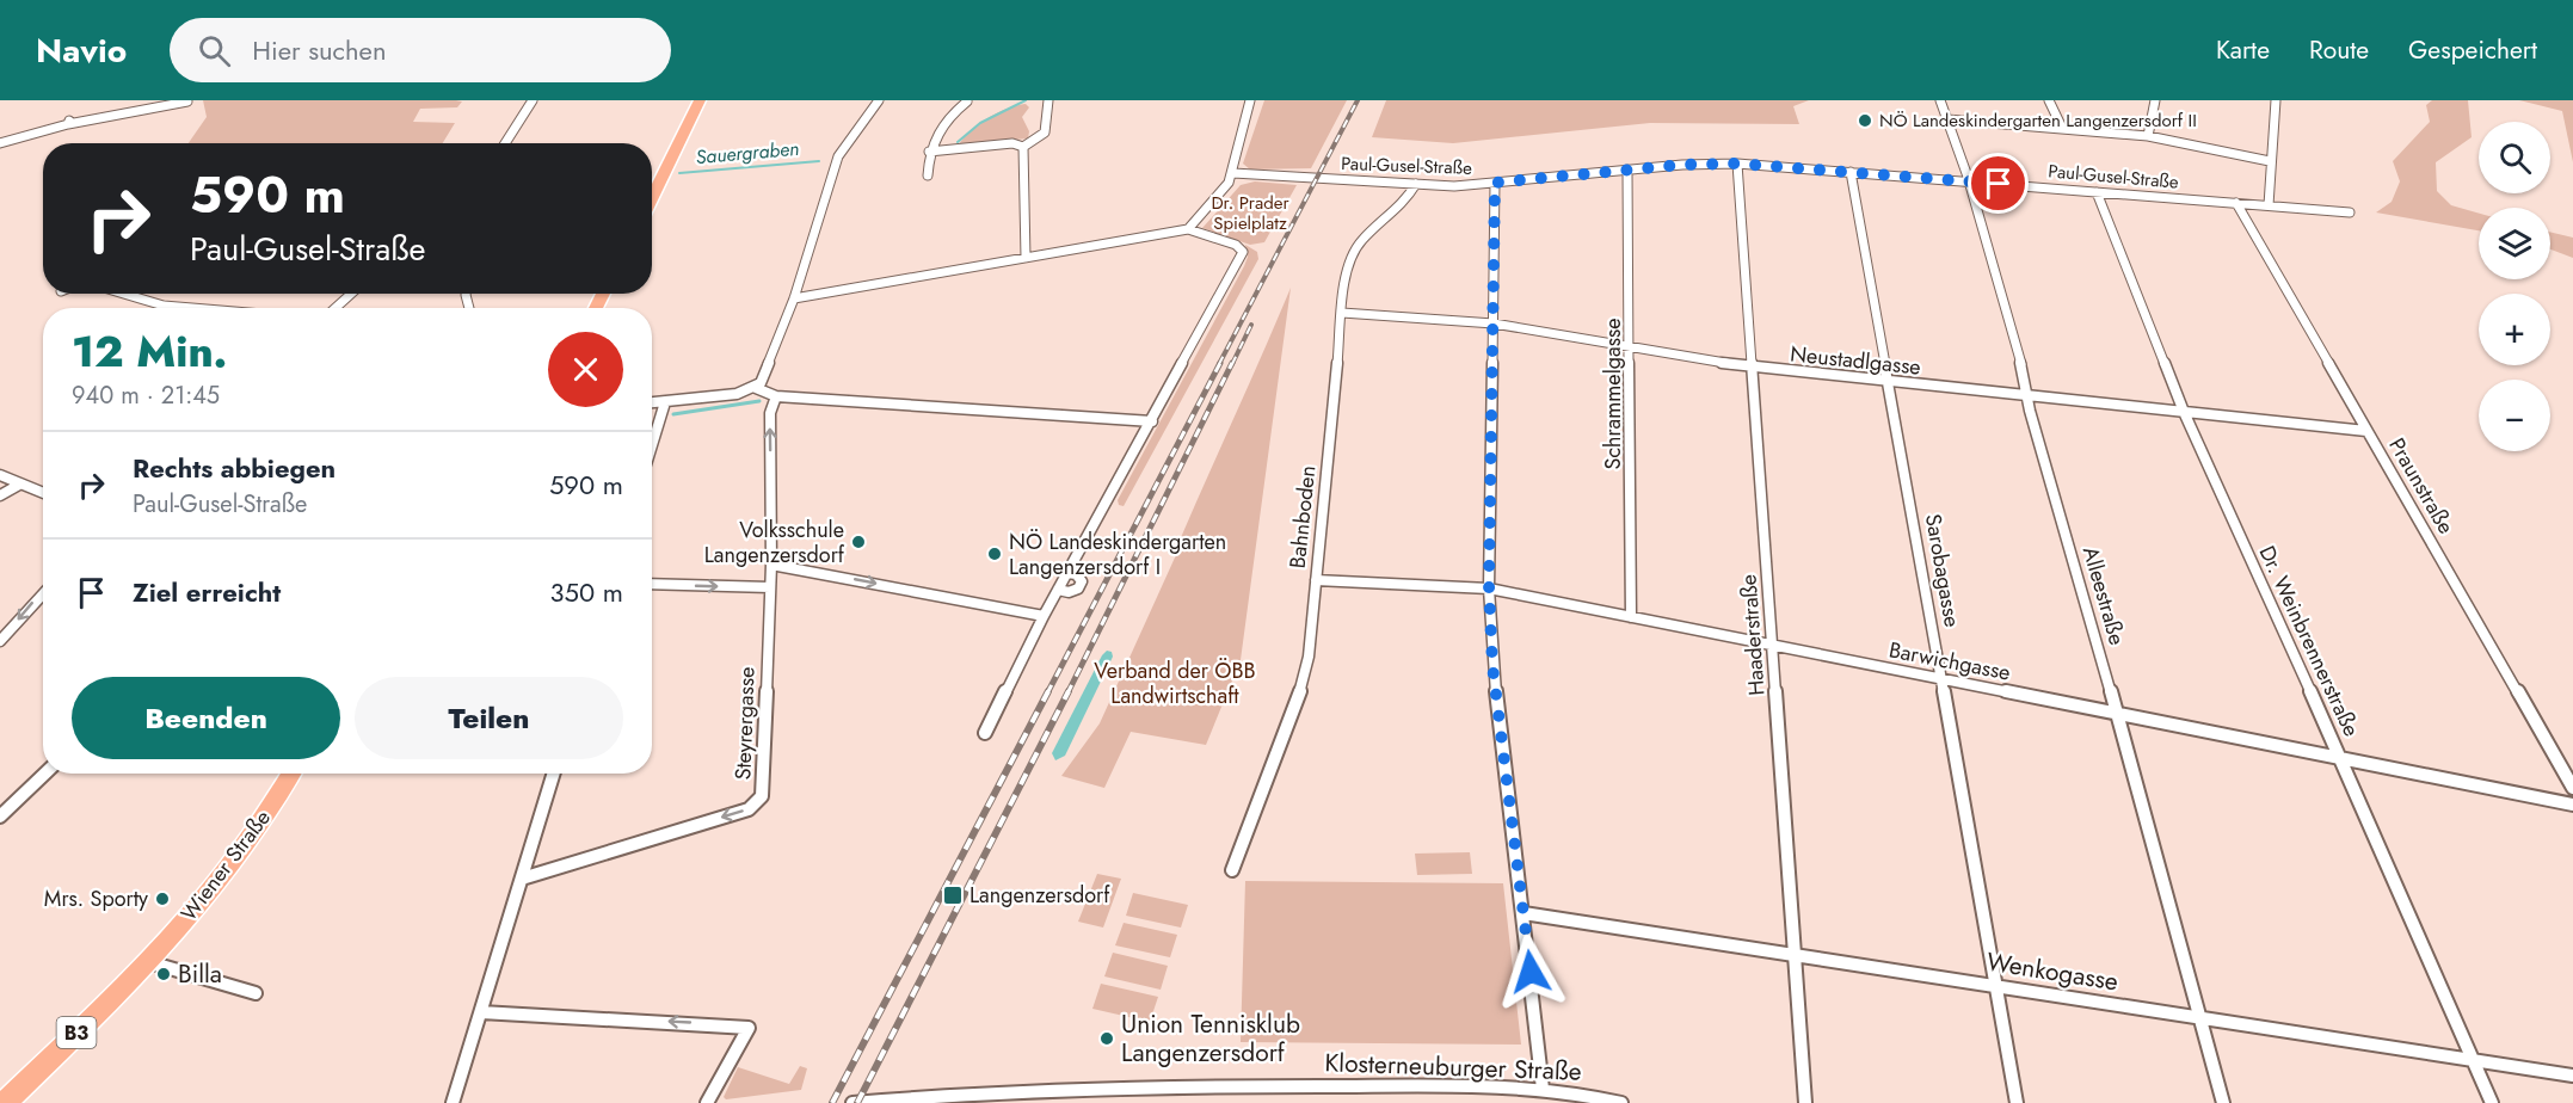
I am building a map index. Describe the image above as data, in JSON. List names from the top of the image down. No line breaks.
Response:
{"streets":{"main road":["Wiener Straße","B3"],"street":["Paul-Gusel-Straße","Neustadlgasse","Schrammelgasse","Praunstraße","Bahnboden","Sarobagasse","Alleestraße","Haaderstraße","Dr. Weinbrennerstraße","Barwichgasse","Steyrergasse","Wenkogasse","Klosterneuburger Straße"]},"crossings":[["Paul-Gusel-Straße","Schrammelgasse"],["Paul-Gusel-Straße","Praunstraße"],["Paul-Gusel-Straße","Bahnboden"],["Paul-Gusel-Straße","Sarobagasse"],["Paul-Gusel-Straße","Alleestraße"],["Paul-Gusel-Straße","Haaderstraße"],["Paul-Gusel-Straße","Dr. Weinbrennerstraße"],["Neustadlgasse","Schrammelgasse"],["Neustadlgasse","Praunstraße"],["Neustadlgasse","Bahnboden"],["Neustadlgasse","Sarobagasse"],["Neustadlgasse","Alleestraße"],["Neustadlgasse","Haaderstraße"],["Neustadlgasse","Dr. Weinbrennerstraße"],["Schrammelgasse","Barwichgasse"],["Bahnboden","Barwichgasse"],["Sarobagasse","Barwichgasse"],["Sarobagasse","Wenkogasse"],["Alleestraße","Barwichgasse"],["Alleestraße","Wenkogasse"],["Haaderstraße","Barwichgasse"],["Haaderstraße","Wenkogasse"],["Dr. Weinbrennerstraße","Barwichgasse"],["Dr. Weinbrennerstraße","Wenkogasse"],["Wiener Straße","B3"]],"water":["Sauergraben"],"parks":["Dr. Prader Spielplatz","Verband der ÖBB Landwirtschaft"],"places":{"other":["NÖ Landeskindergarten Langenzersdorf II","Volksschule Langenzersdorf","NÖ Landeskindergarten Langenzersdorf I","Mrs. Sporty","Billa","Union Tennisklub Langenzersdorf"],"transit":["Langenzersdorf"]},"page":{"header":"Navio","search":"Hier suchen","nav":["Karte","Route","Gespeichert"],"map_buttons":["+","−"],"turn":["590 m","Paul-Gusel-Straße"],"heading":["12 Min.","940 m · 21:45"],"list":[{"name":"Rechts abbiegen","note":"Paul-Gusel-Straße","value":"590 m"},{"name":"Ziel erreicht","value":"350 m"}],"buttons":["Beenden","Teilen"]}}
